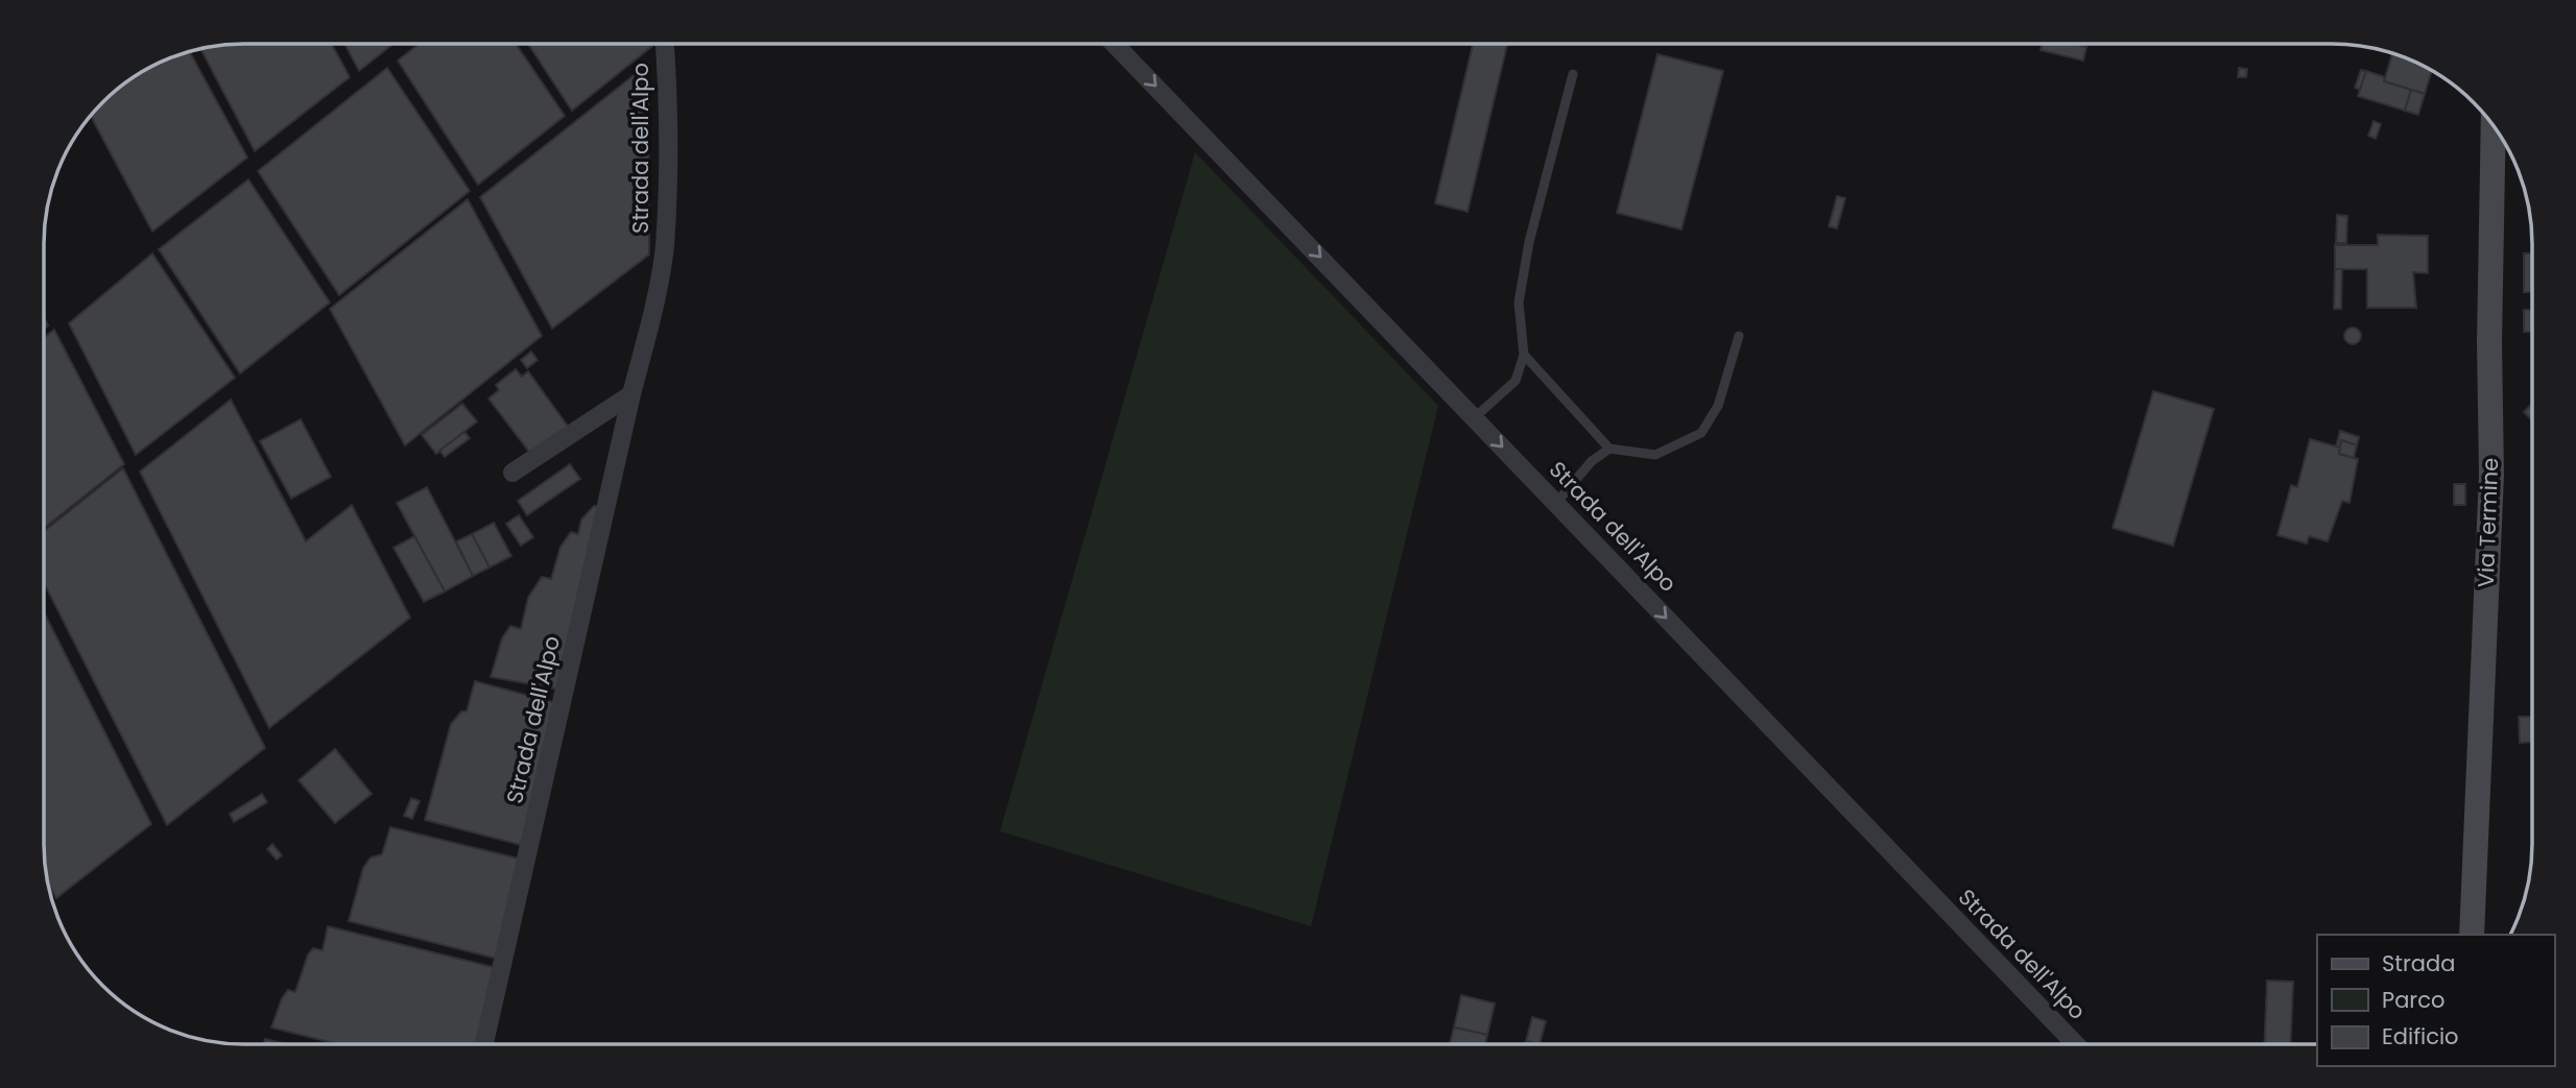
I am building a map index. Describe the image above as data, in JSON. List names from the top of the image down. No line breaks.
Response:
{"streets":{"street":["Strada dell'Alpo","Via Termine"]},"one_way":["Strada dell'Alpo"],"legend":["Strada","Parco","Edificio"]}
